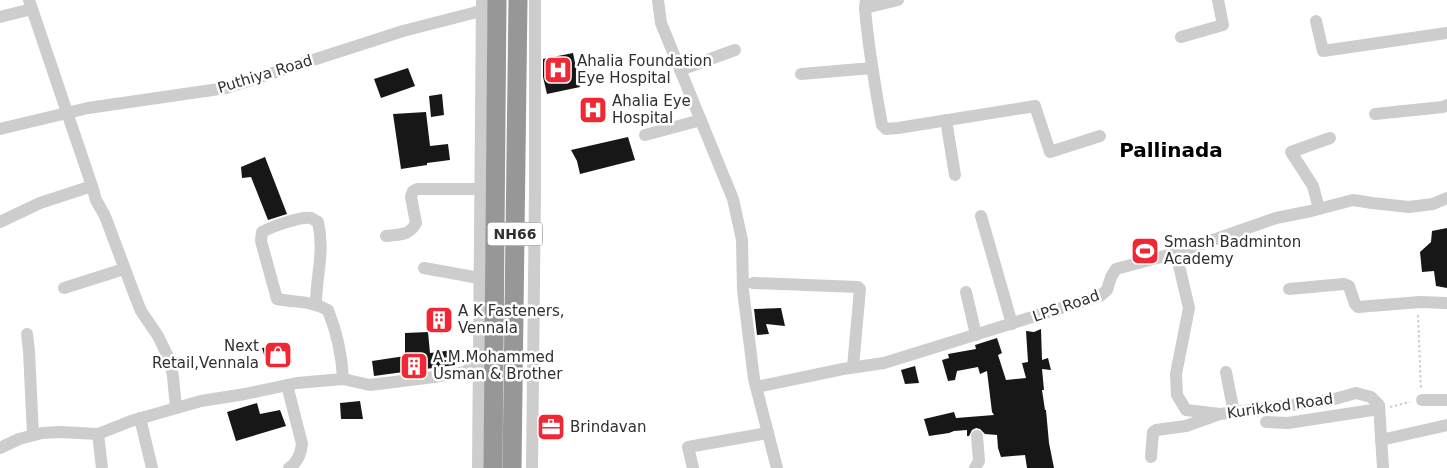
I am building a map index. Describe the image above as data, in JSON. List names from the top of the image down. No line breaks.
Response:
{"streets":{"highway":["NH66"],"street":["Puthiya Road","LPS Road","Kurikkod Road"]},"crossings":[["Puthiya Road","NH66"],["LPS Road","Kurikkod Road"]],"districts":["Pallinada"],"places":{"hospital":["Ahalia Foundation Eye Hospital","Ahalia Eye Hospital"],"sports":["Smash Badminton Academy"],"building":["A K Fasteners, Vennala","A.M.Mohammed Usman & Brother"],"shop":["Next Retail,Vennala"],"office":["Brindavan"]}}
